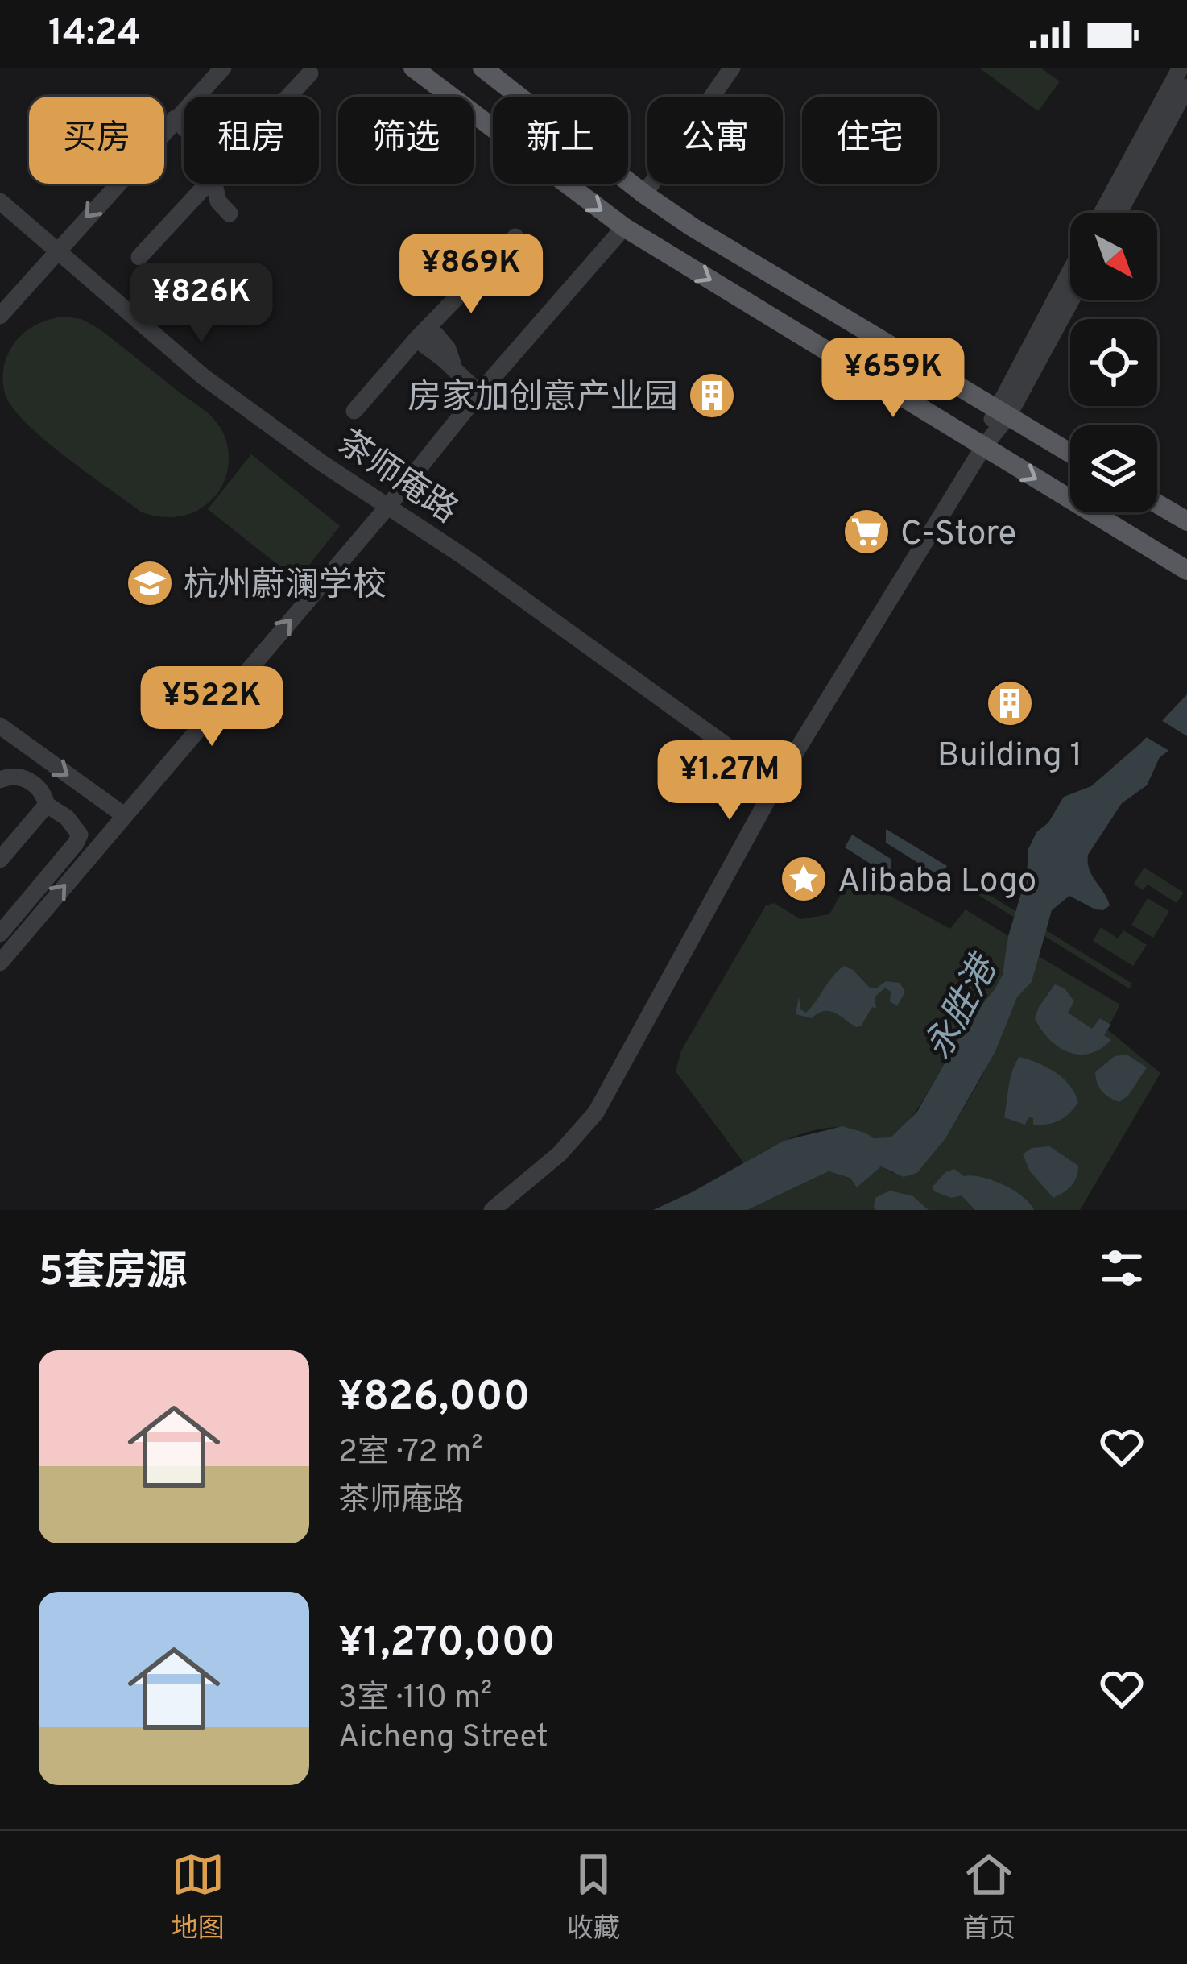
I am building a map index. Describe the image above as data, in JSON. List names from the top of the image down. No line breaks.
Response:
{"streets":{"street":["茶师庵路"]},"water":["永胜港"],"places":{"building":["房家加创意产业园","Building 1"],"supermarket":["C-Store"],"school or university":["杭州蔚澜学校"],"place":["Alibaba Logo"]},"north":"bottom right","page":{"status":"14:24","chip":["买房","租房","筛选","新上","公寓","住宅"],"price":["¥869K","¥826K","¥659K","¥522K","¥1.27M"],"heading":"5套房源","list":[{"name":"¥826,000","note":"2室 · 72 m² · 茶师庵路"},{"name":"¥1,270,000","note":"3室 · 110 m² · Aicheng Street"}],"tabs":["地图","收藏","首页"]}}
